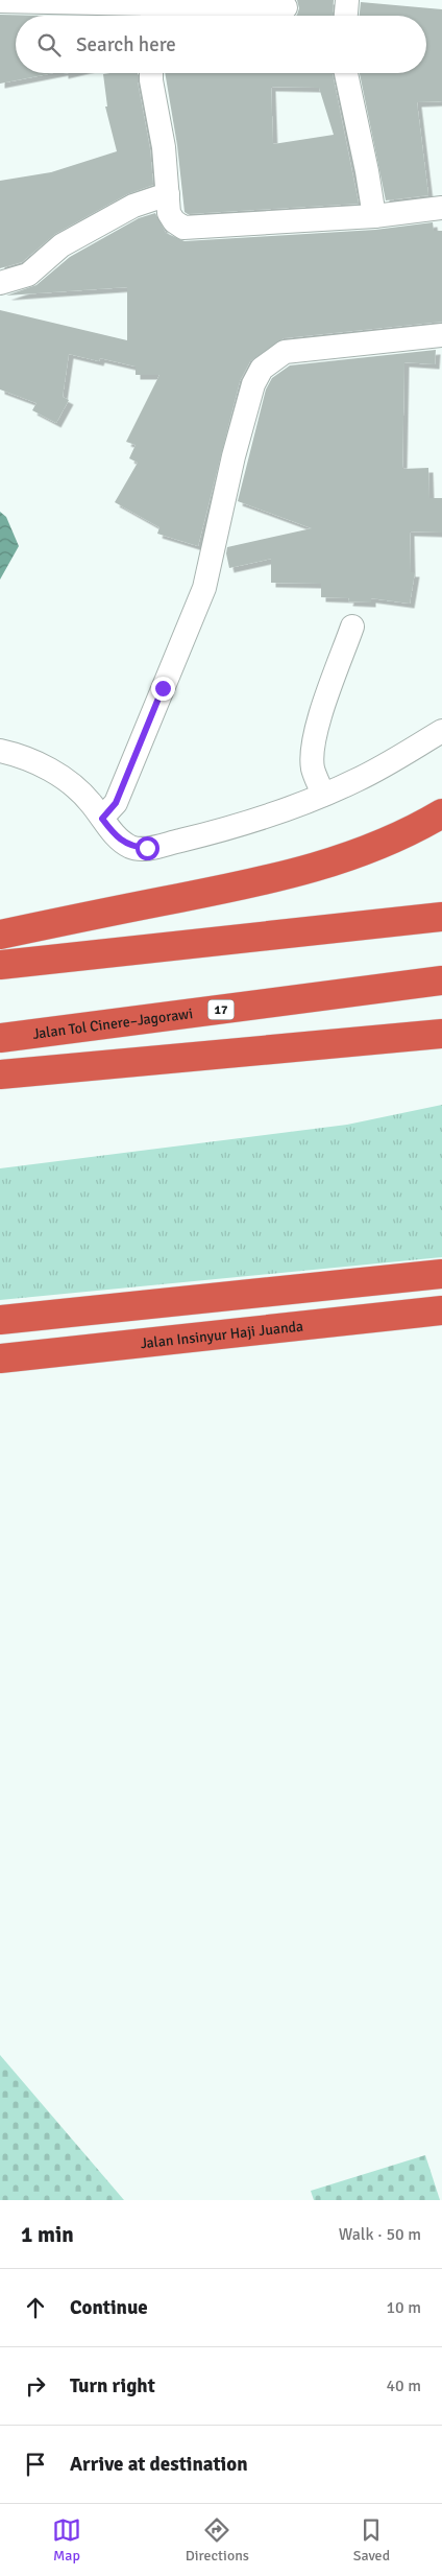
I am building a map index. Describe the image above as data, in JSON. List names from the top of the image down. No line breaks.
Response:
{"streets":{"highway":["17","Jalan Tol Cinere–Jagorawi","Jalan Insinyur Haji Juanda"]},"page":{"search":"Search here","heading":["1 min","Walk · 50 m"],"list":[["Continue","10 m"],["Turn right","40 m"],"Arrive at destination"],"nav":["Map","Directions","Saved"]}}
